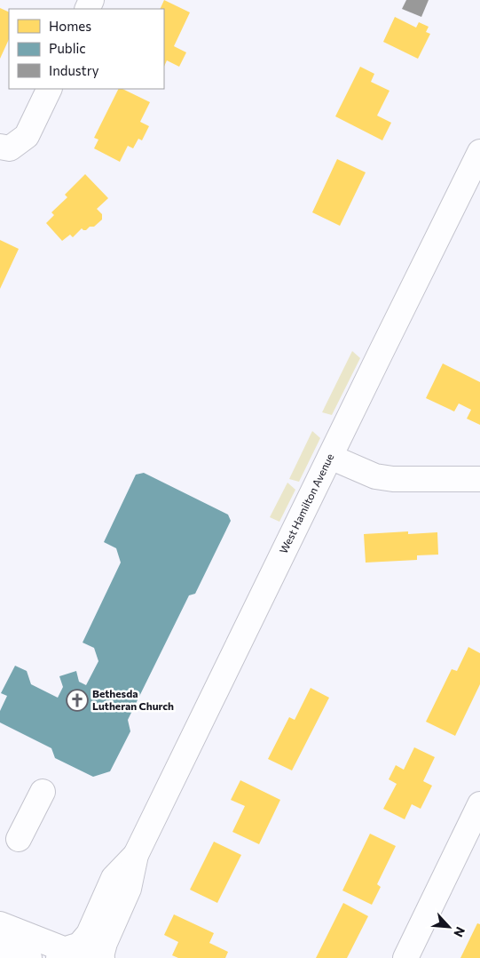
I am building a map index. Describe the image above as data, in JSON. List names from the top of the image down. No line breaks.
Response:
{"streets":{"street":["West Hamilton Avenue"]},"places":{"church":["Bethesda Lutheran Church"]},"legend":["Homes","Public","Industry"],"north":"bottom right"}
